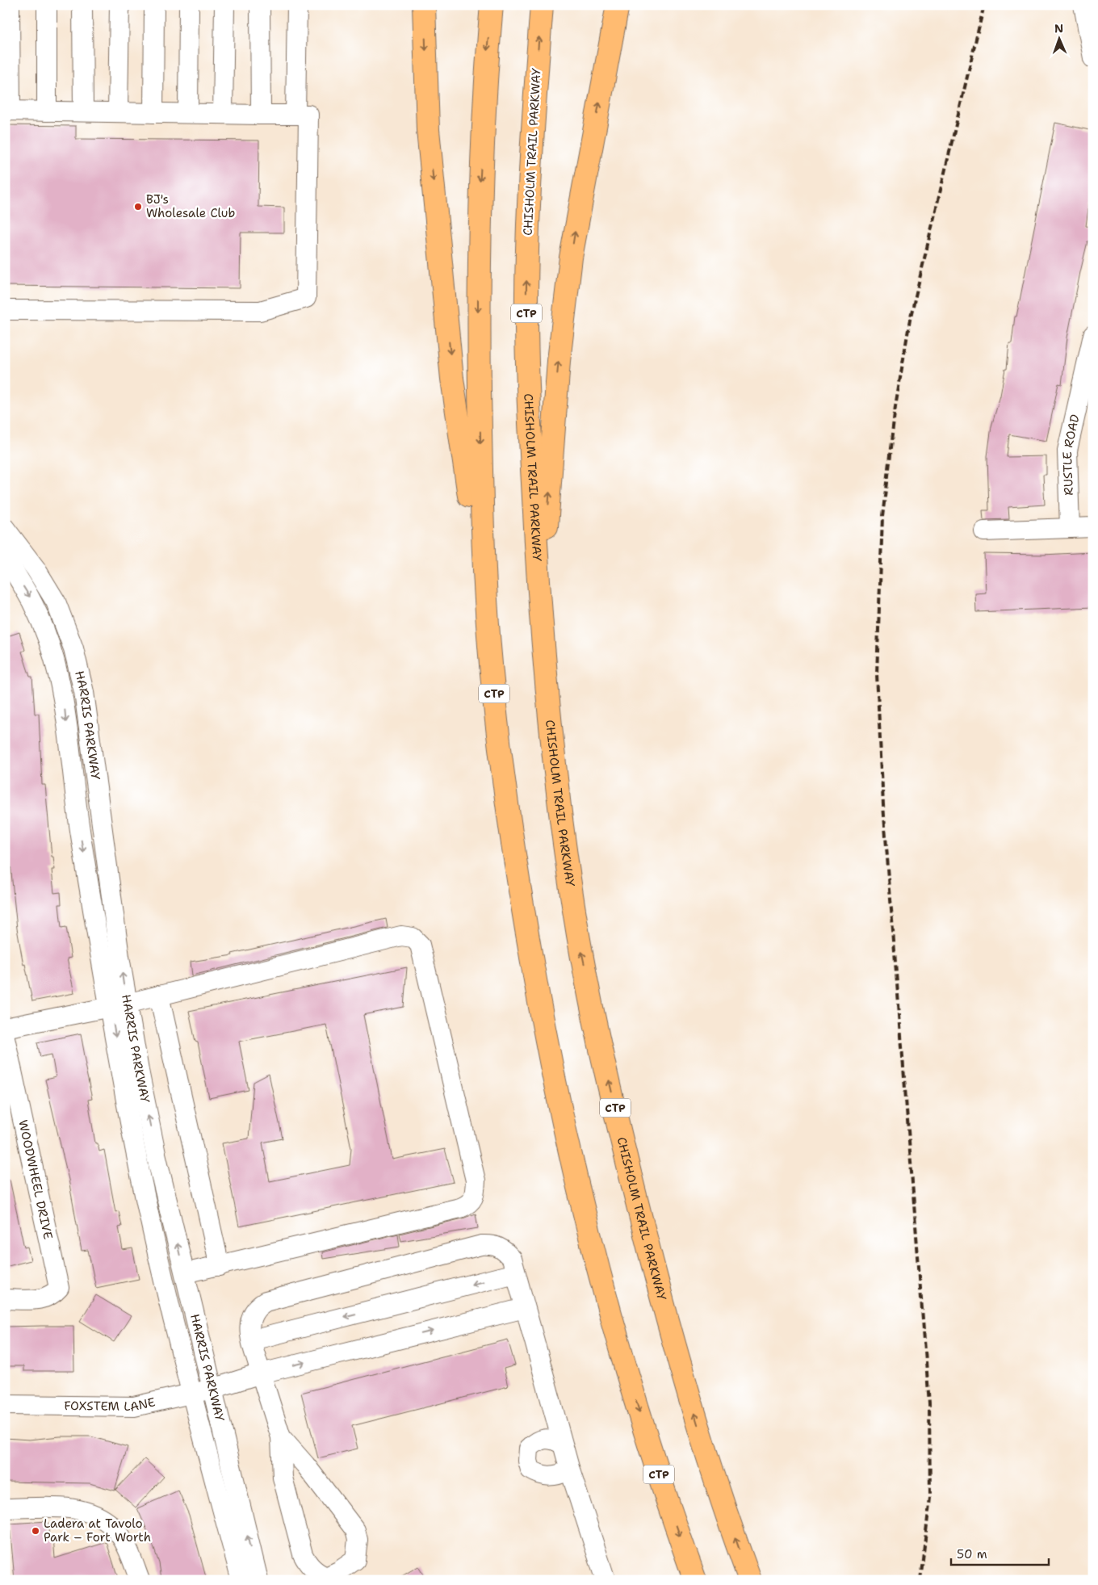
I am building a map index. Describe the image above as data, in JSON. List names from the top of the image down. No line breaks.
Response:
{"streets":{"highway":["CHISHOLM TRAIL PARKWAY","CTP"],"street":["RUSTLE ROAD","HARRIS PARKWAY","WOODWHEEL DRIVE","FOXSTEM LANE"]},"crossings":[["HARRIS PARKWAY","FOXSTEM LANE"]],"places":["BJ's Wholesale Club","Ladera at Tavolo Park – Fort Worth"],"scale_bar":"50 m","north":"top"}
